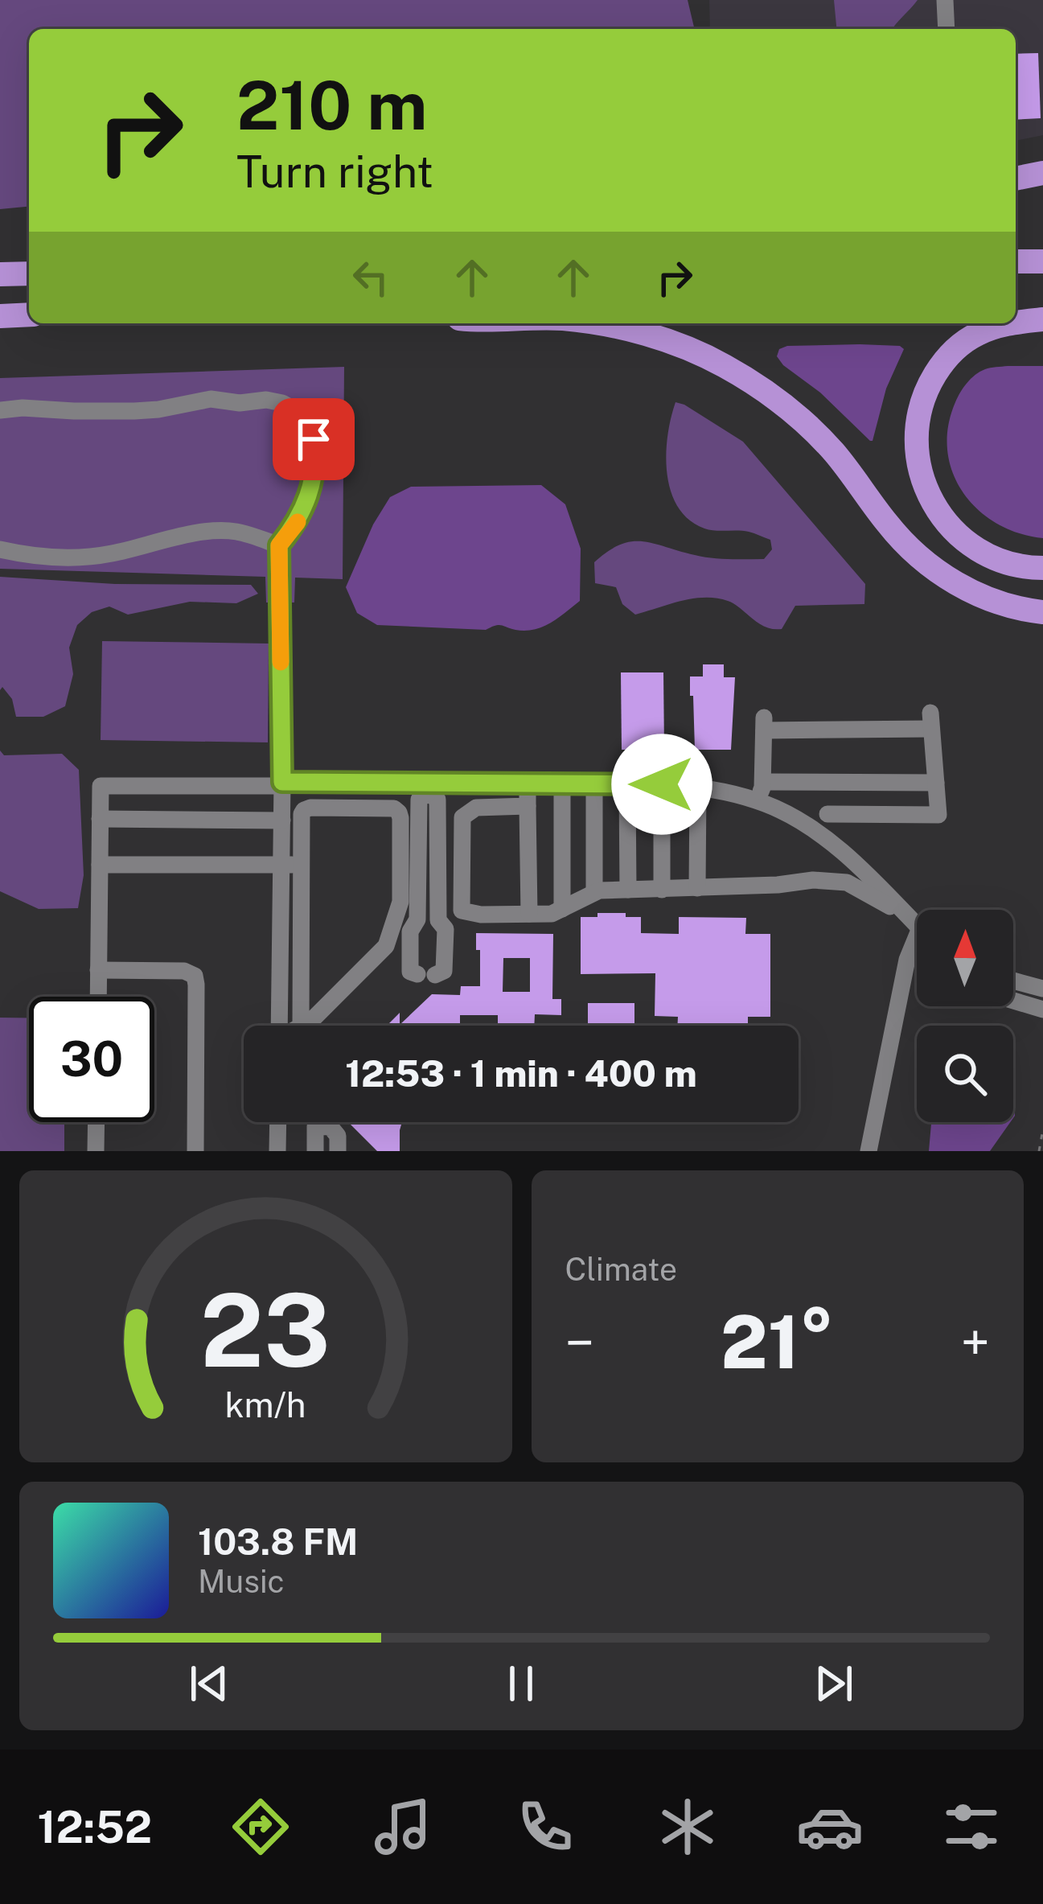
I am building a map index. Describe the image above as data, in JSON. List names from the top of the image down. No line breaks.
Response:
{"north":"top","page":{"turn":["210 m","Turn right"],"limit":"30","trip":"12:53 · 1 min · 400 m","tile":"Climate","heat":["−","21°","+"],"song":["103.8 FM","Music"],"tabs":"12:52","gauge":["23","km/h"]}}
